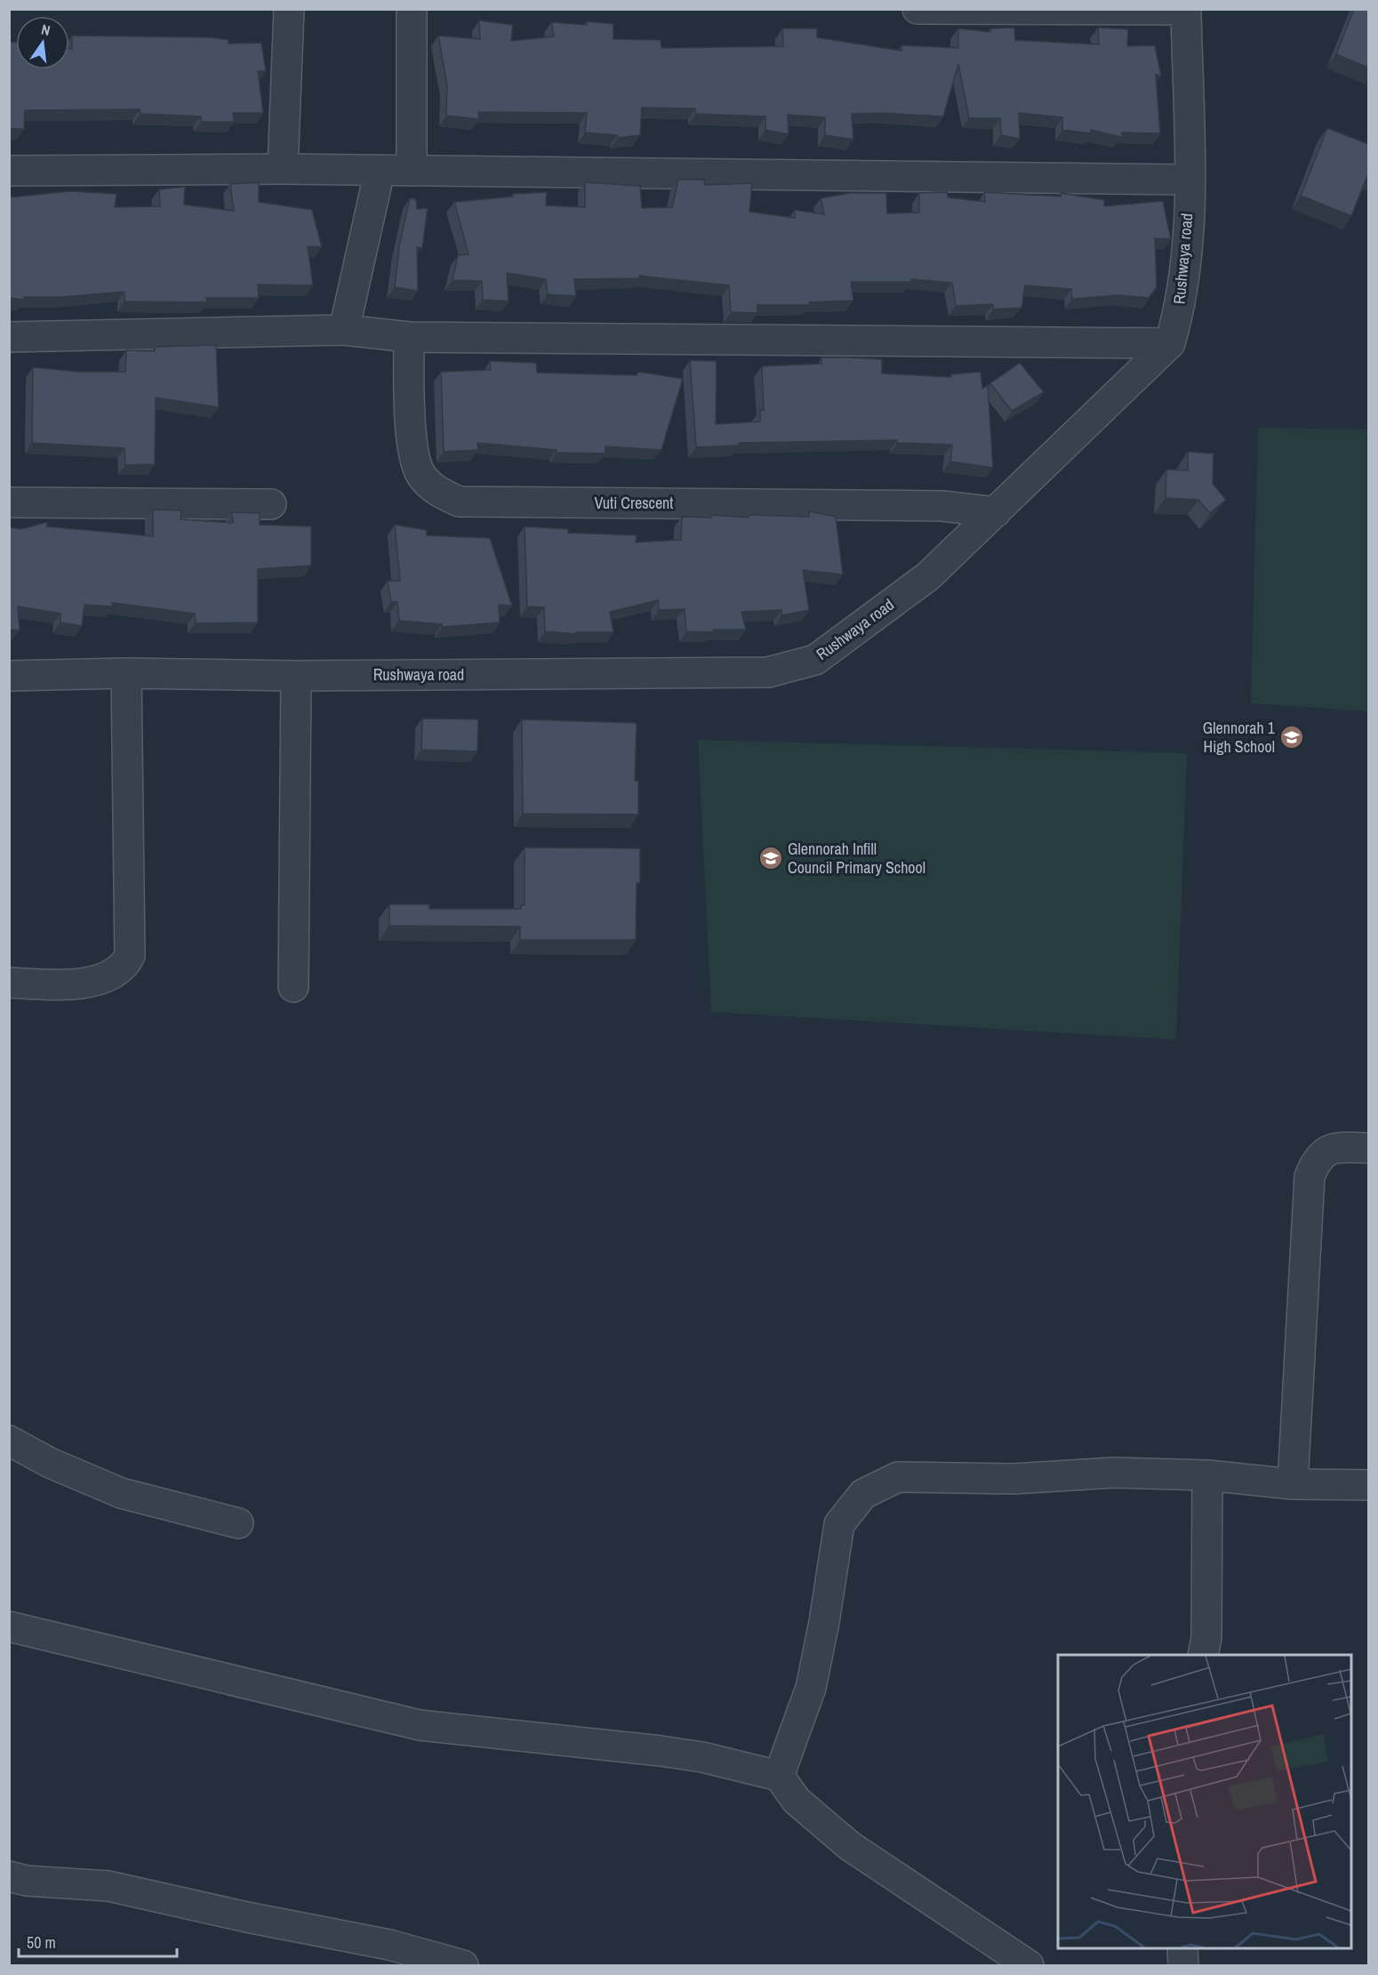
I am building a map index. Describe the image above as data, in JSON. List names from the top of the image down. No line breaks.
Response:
{"streets":{"street":["Rushwaya road","Vuti Crescent"]},"crossings":[["Rushwaya road","Vuti Crescent"]],"places":{"school or university":["Glennorah 1 High School","Glennorah Infill Council Primary School"]},"scale_bar":"50 m","north":"top"}
